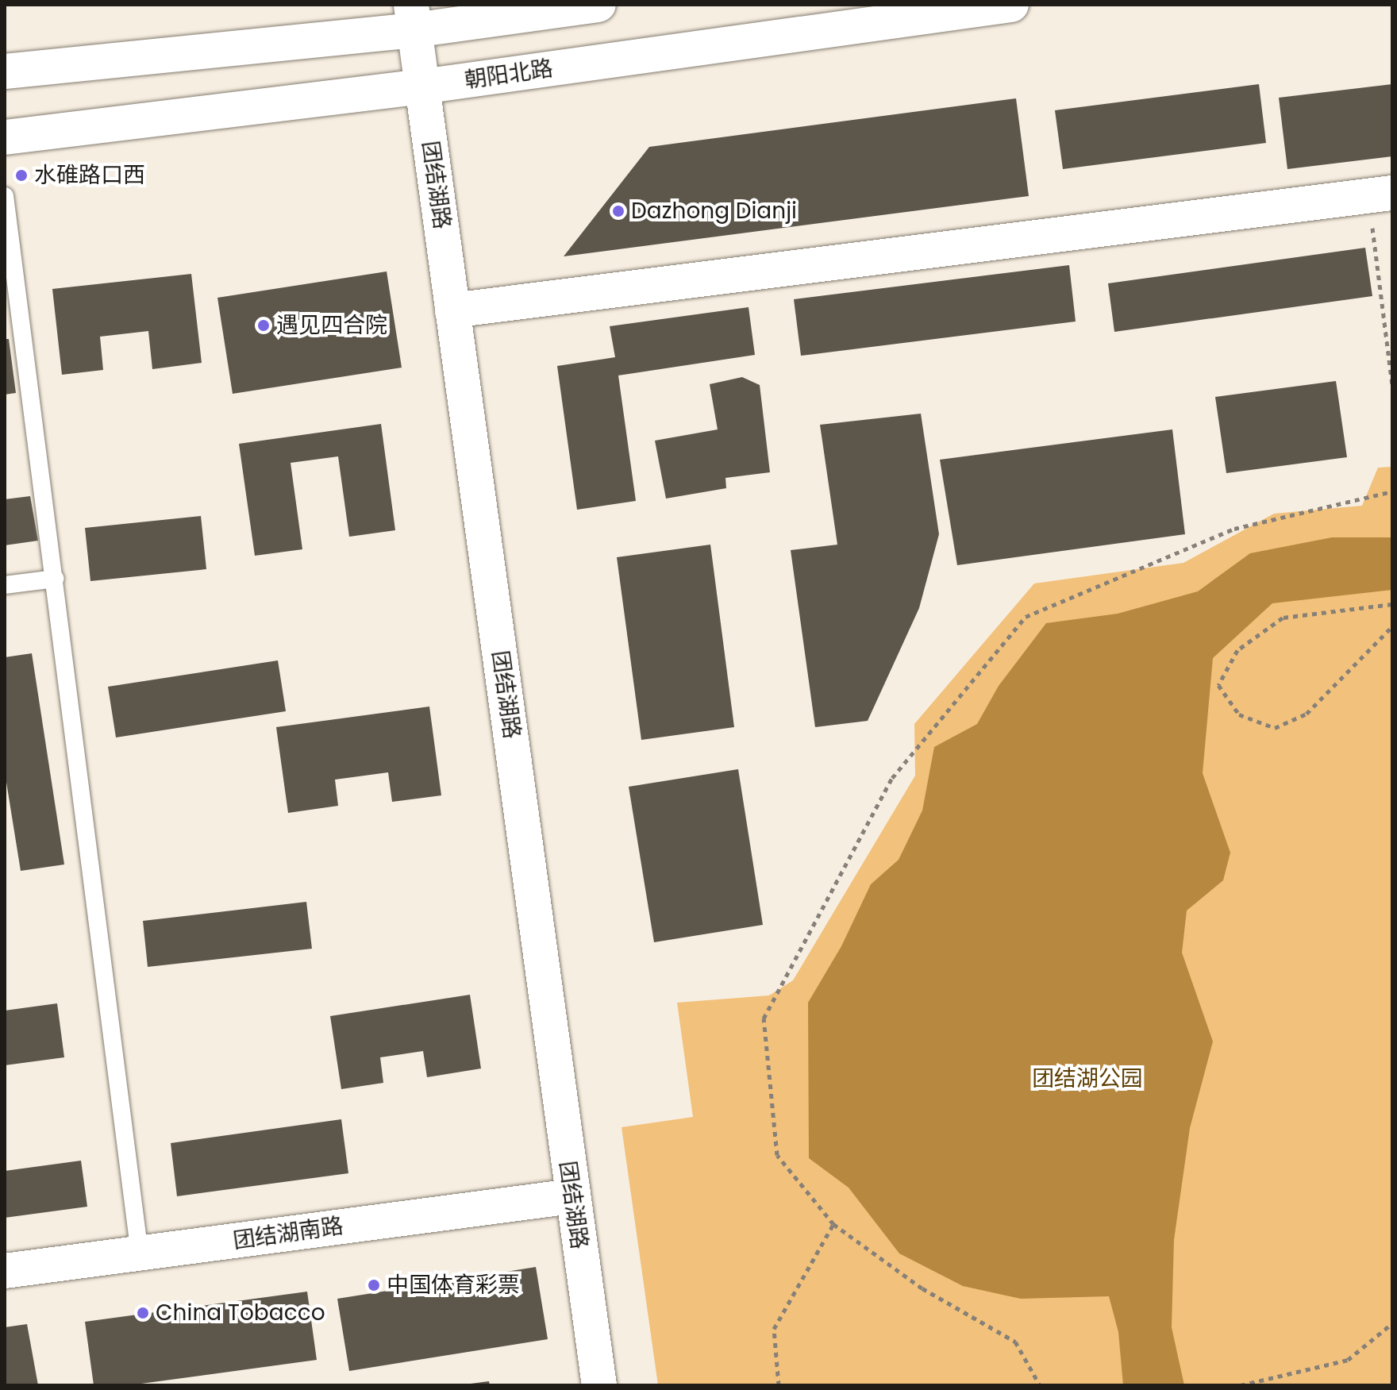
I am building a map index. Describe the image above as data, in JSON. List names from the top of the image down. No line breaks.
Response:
{"streets":{"street":["朝阳北路","团结湖路","团结湖南路"]},"crossings":[["朝阳北路","团结湖路"],["团结湖路","团结湖南路"]],"parks":["团结湖公园"],"places":["水碓路口西","Dazhong Dianji","遇见四合院","中国体育彩票","China Tobacco"]}
